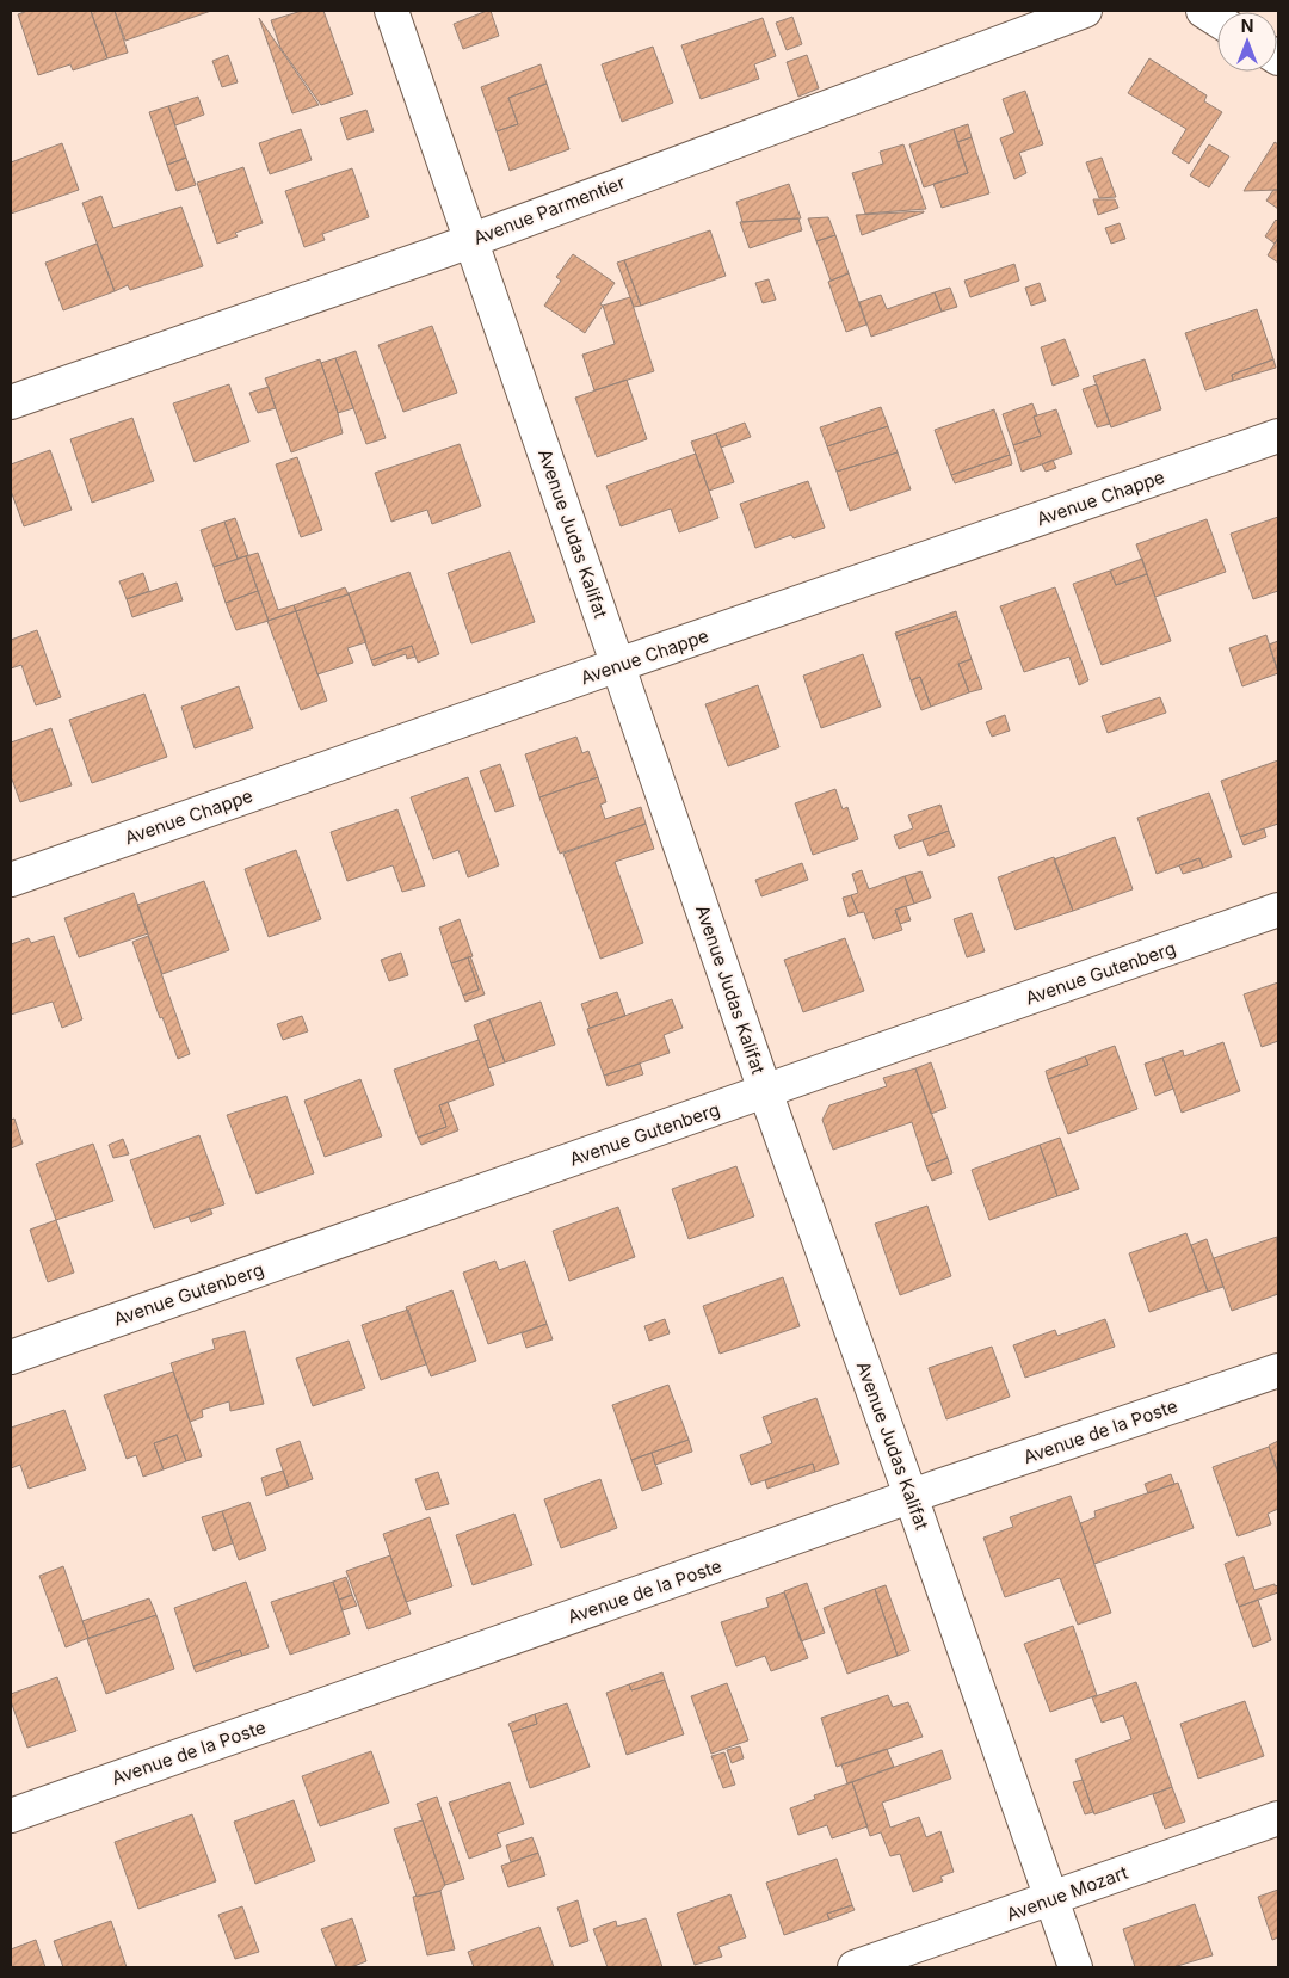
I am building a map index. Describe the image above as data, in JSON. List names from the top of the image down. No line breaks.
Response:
{"streets":{"street":["Avenue Parmentier","Avenue Chappe","Avenue Judas Kalifat","Avenue Gutenberg","Avenue de la Poste","Avenue Mozart"]},"crossings":[["Avenue Parmentier","Avenue Judas Kalifat"],["Avenue Chappe","Avenue Judas Kalifat"],["Avenue Judas Kalifat","Avenue Gutenberg"],["Avenue Judas Kalifat","Avenue de la Poste"],["Avenue Judas Kalifat","Avenue Mozart"]],"north":"top"}
